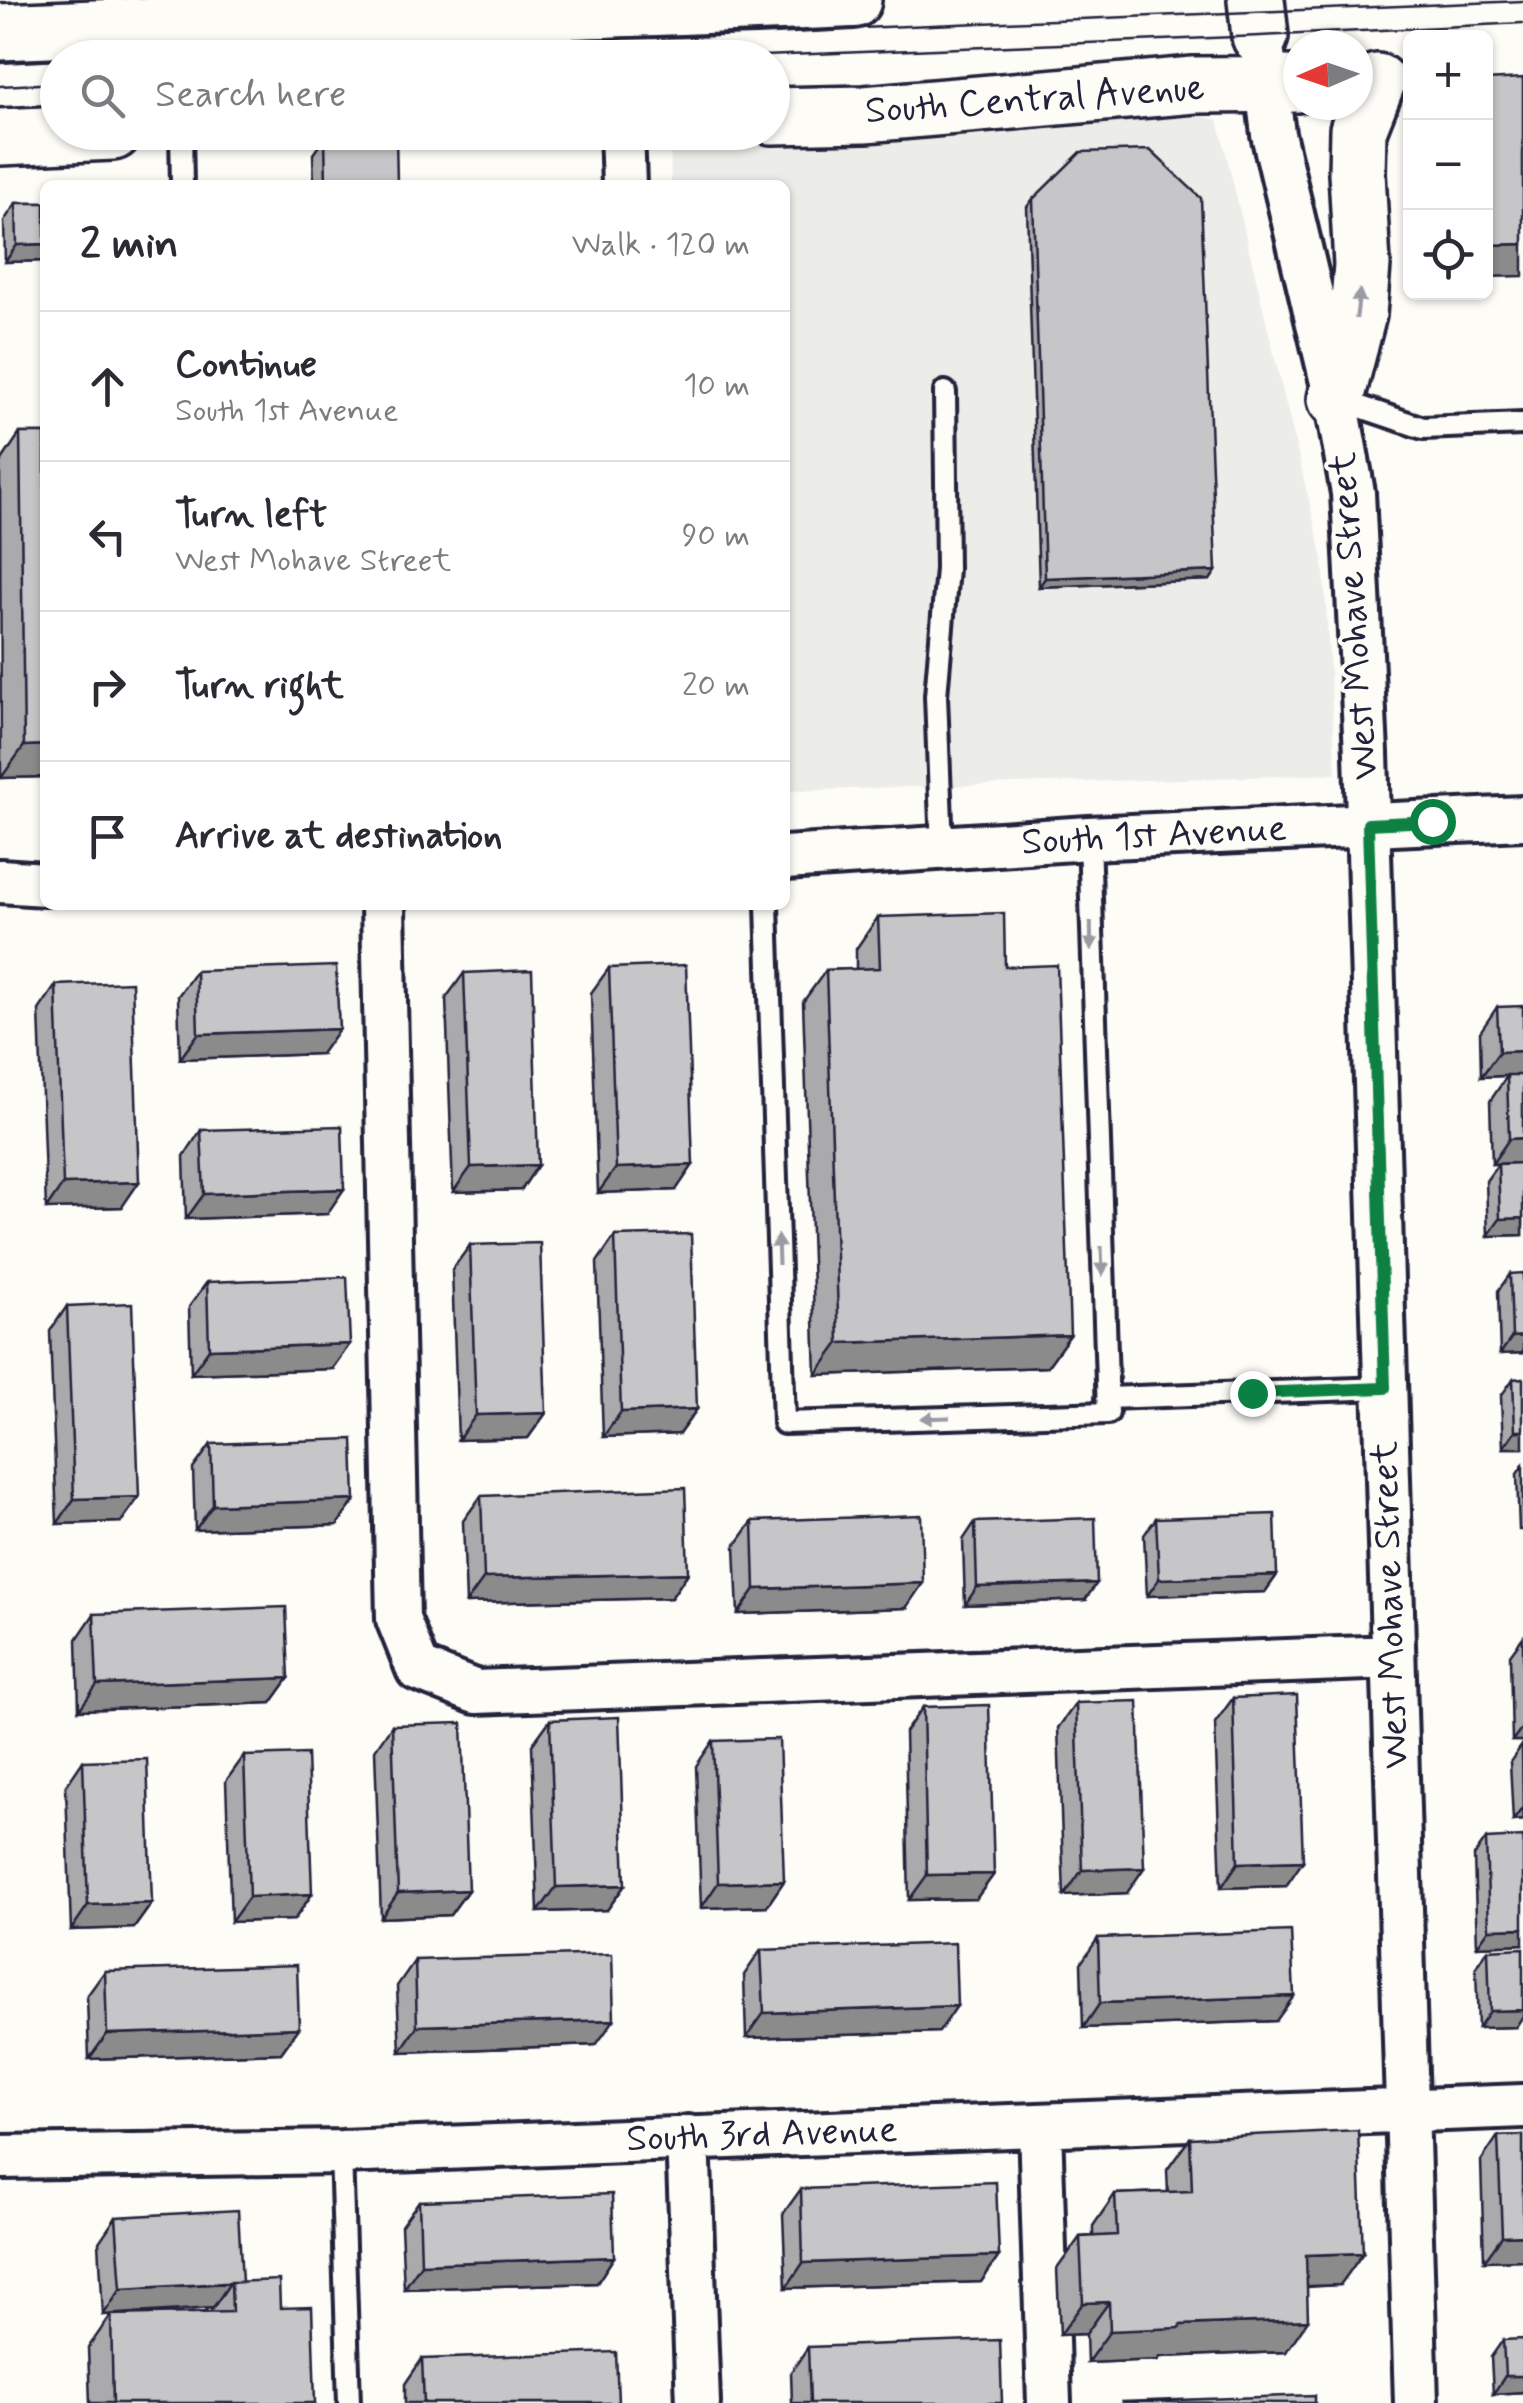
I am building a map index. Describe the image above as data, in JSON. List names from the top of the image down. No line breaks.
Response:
{"streets":{"main road":["South Central Avenue"],"street":["West Mohave Street","South 1st Avenue","South 3rd Avenue"]},"crossings":[["South Central Avenue","West Mohave Street"],["West Mohave Street","South 1st Avenue"],["West Mohave Street","South 3rd Avenue"]],"north":"left","page":{"map_buttons":["+","−"],"search":"Search here","heading":["2 min","Walk · 120 m"],"list":[["Continue","South 1st Avenue","10 m"],["Turn left","West Mohave Street","90 m"],["Turn right","20 m"],"Arrive at destination"]}}
